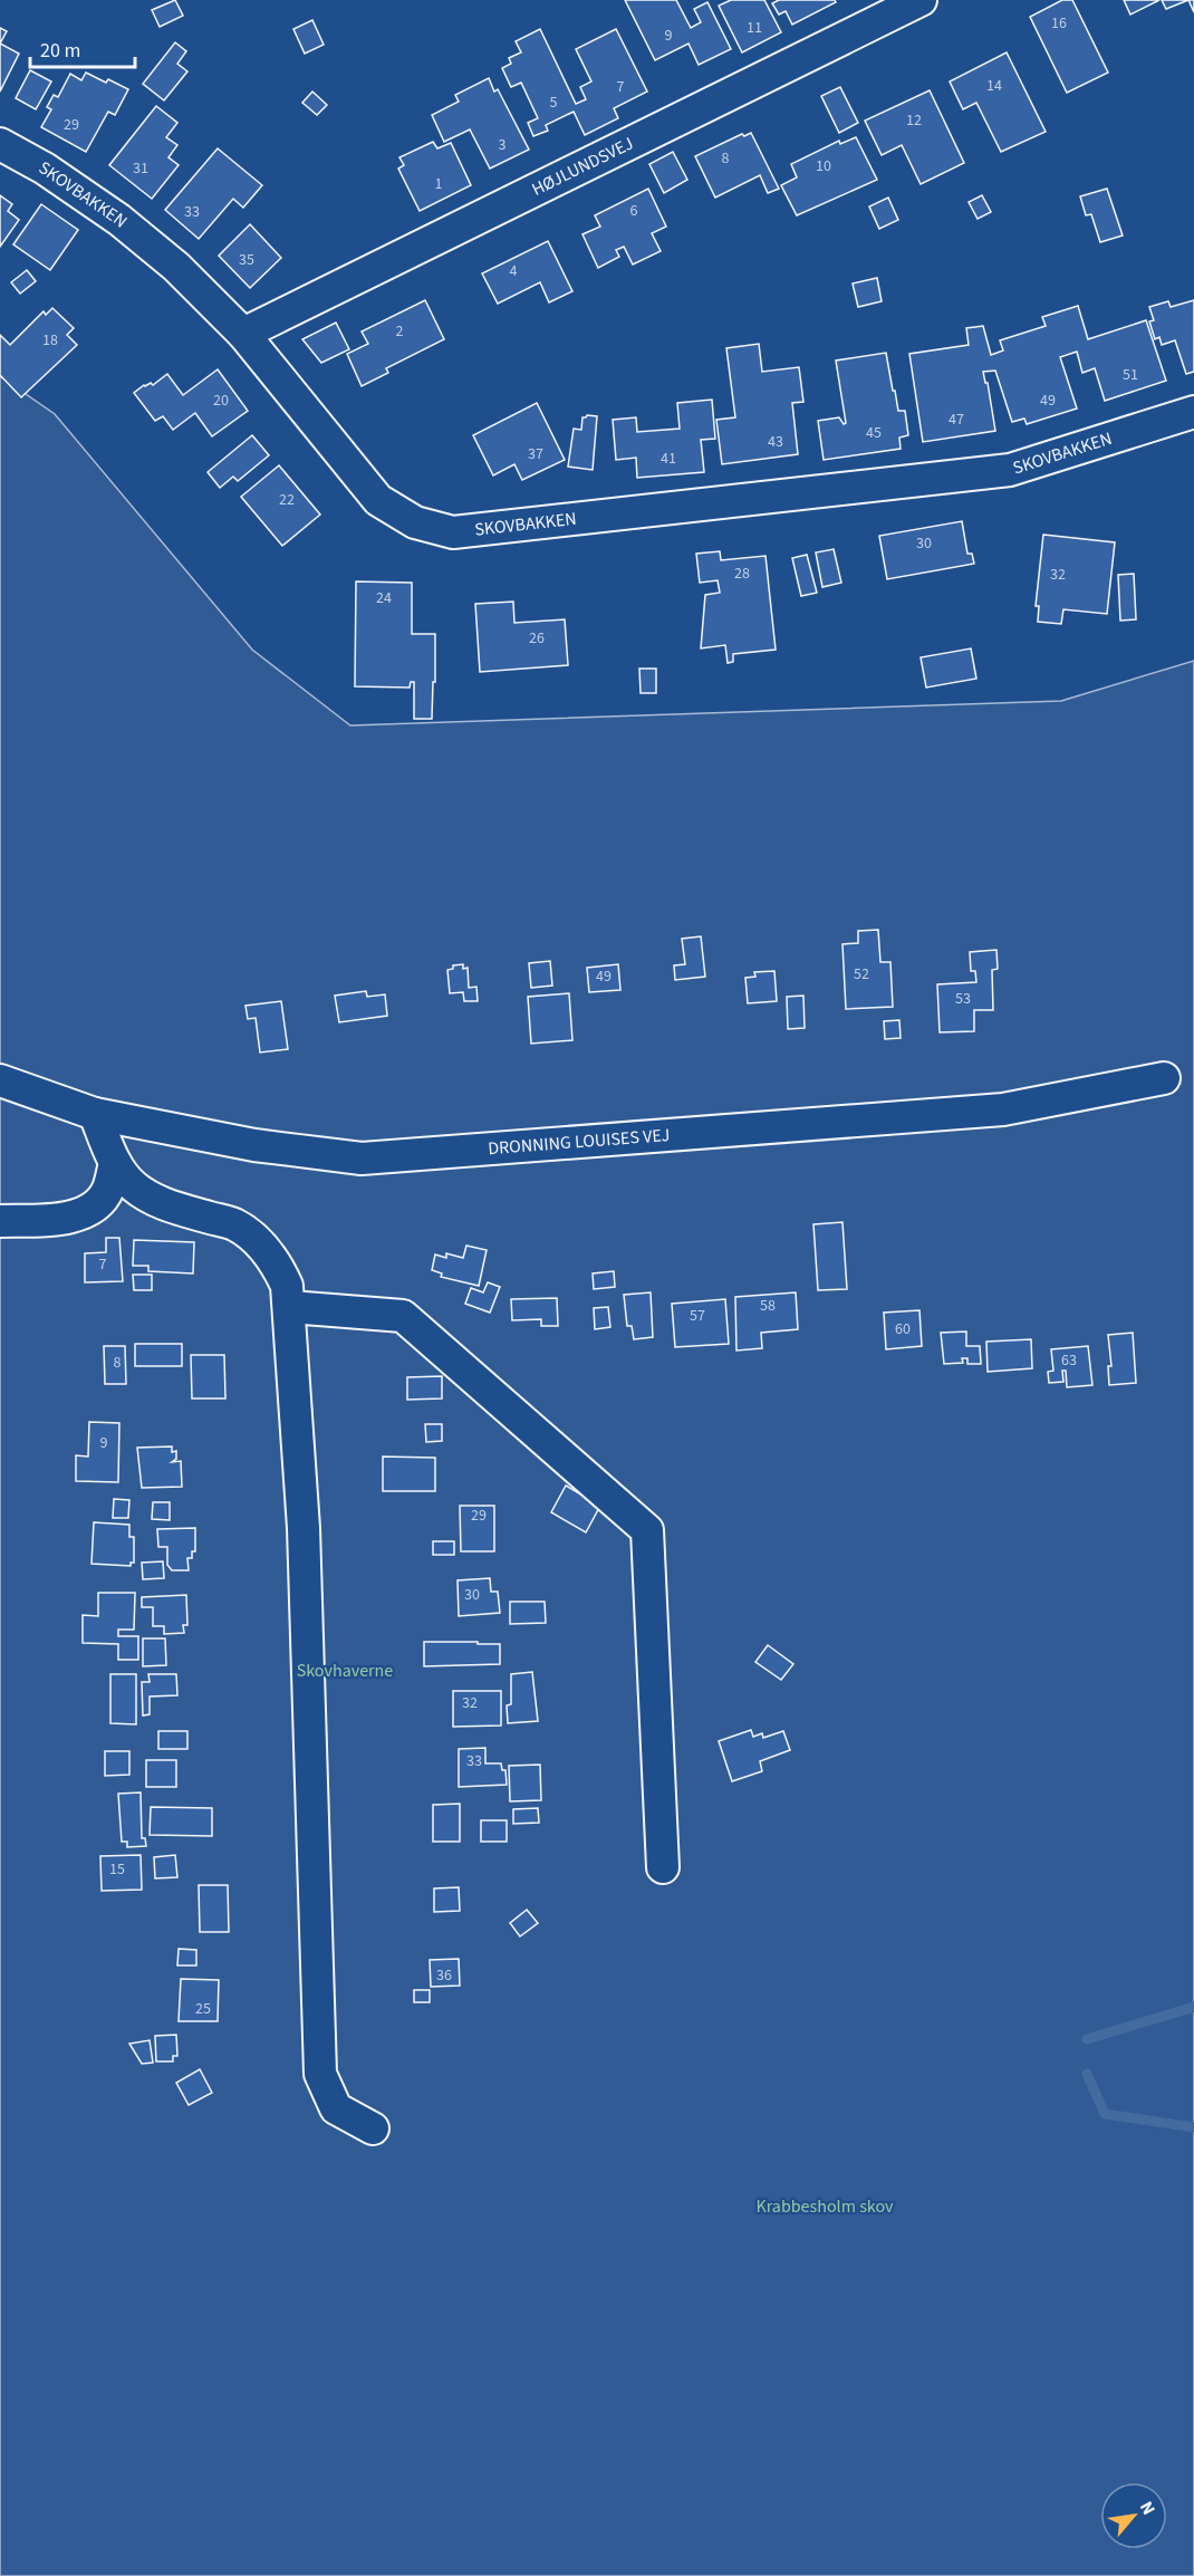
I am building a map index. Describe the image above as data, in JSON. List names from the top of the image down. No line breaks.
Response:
{"streets":{"street":["HØJLUNDSVEJ","SKOVBAKKEN","DRONNING LOUISES VEJ"]},"crossings":[["HØJLUNDSVEJ","SKOVBAKKEN"]],"parks":["Skovhaverne","Krabbesholm skov"],"house_numbers":["16","11","9","14","7","5","12","29","3","8","10","31","1","6","33","35","4","2","18","51","20","49","47","45","43","37","41","22","30","28","32","24","26","52","49","53","7","58","57","60","63","8","9","29","30","32","33","15","36","25"],"scale_bar":"20 m","north":"top right"}
